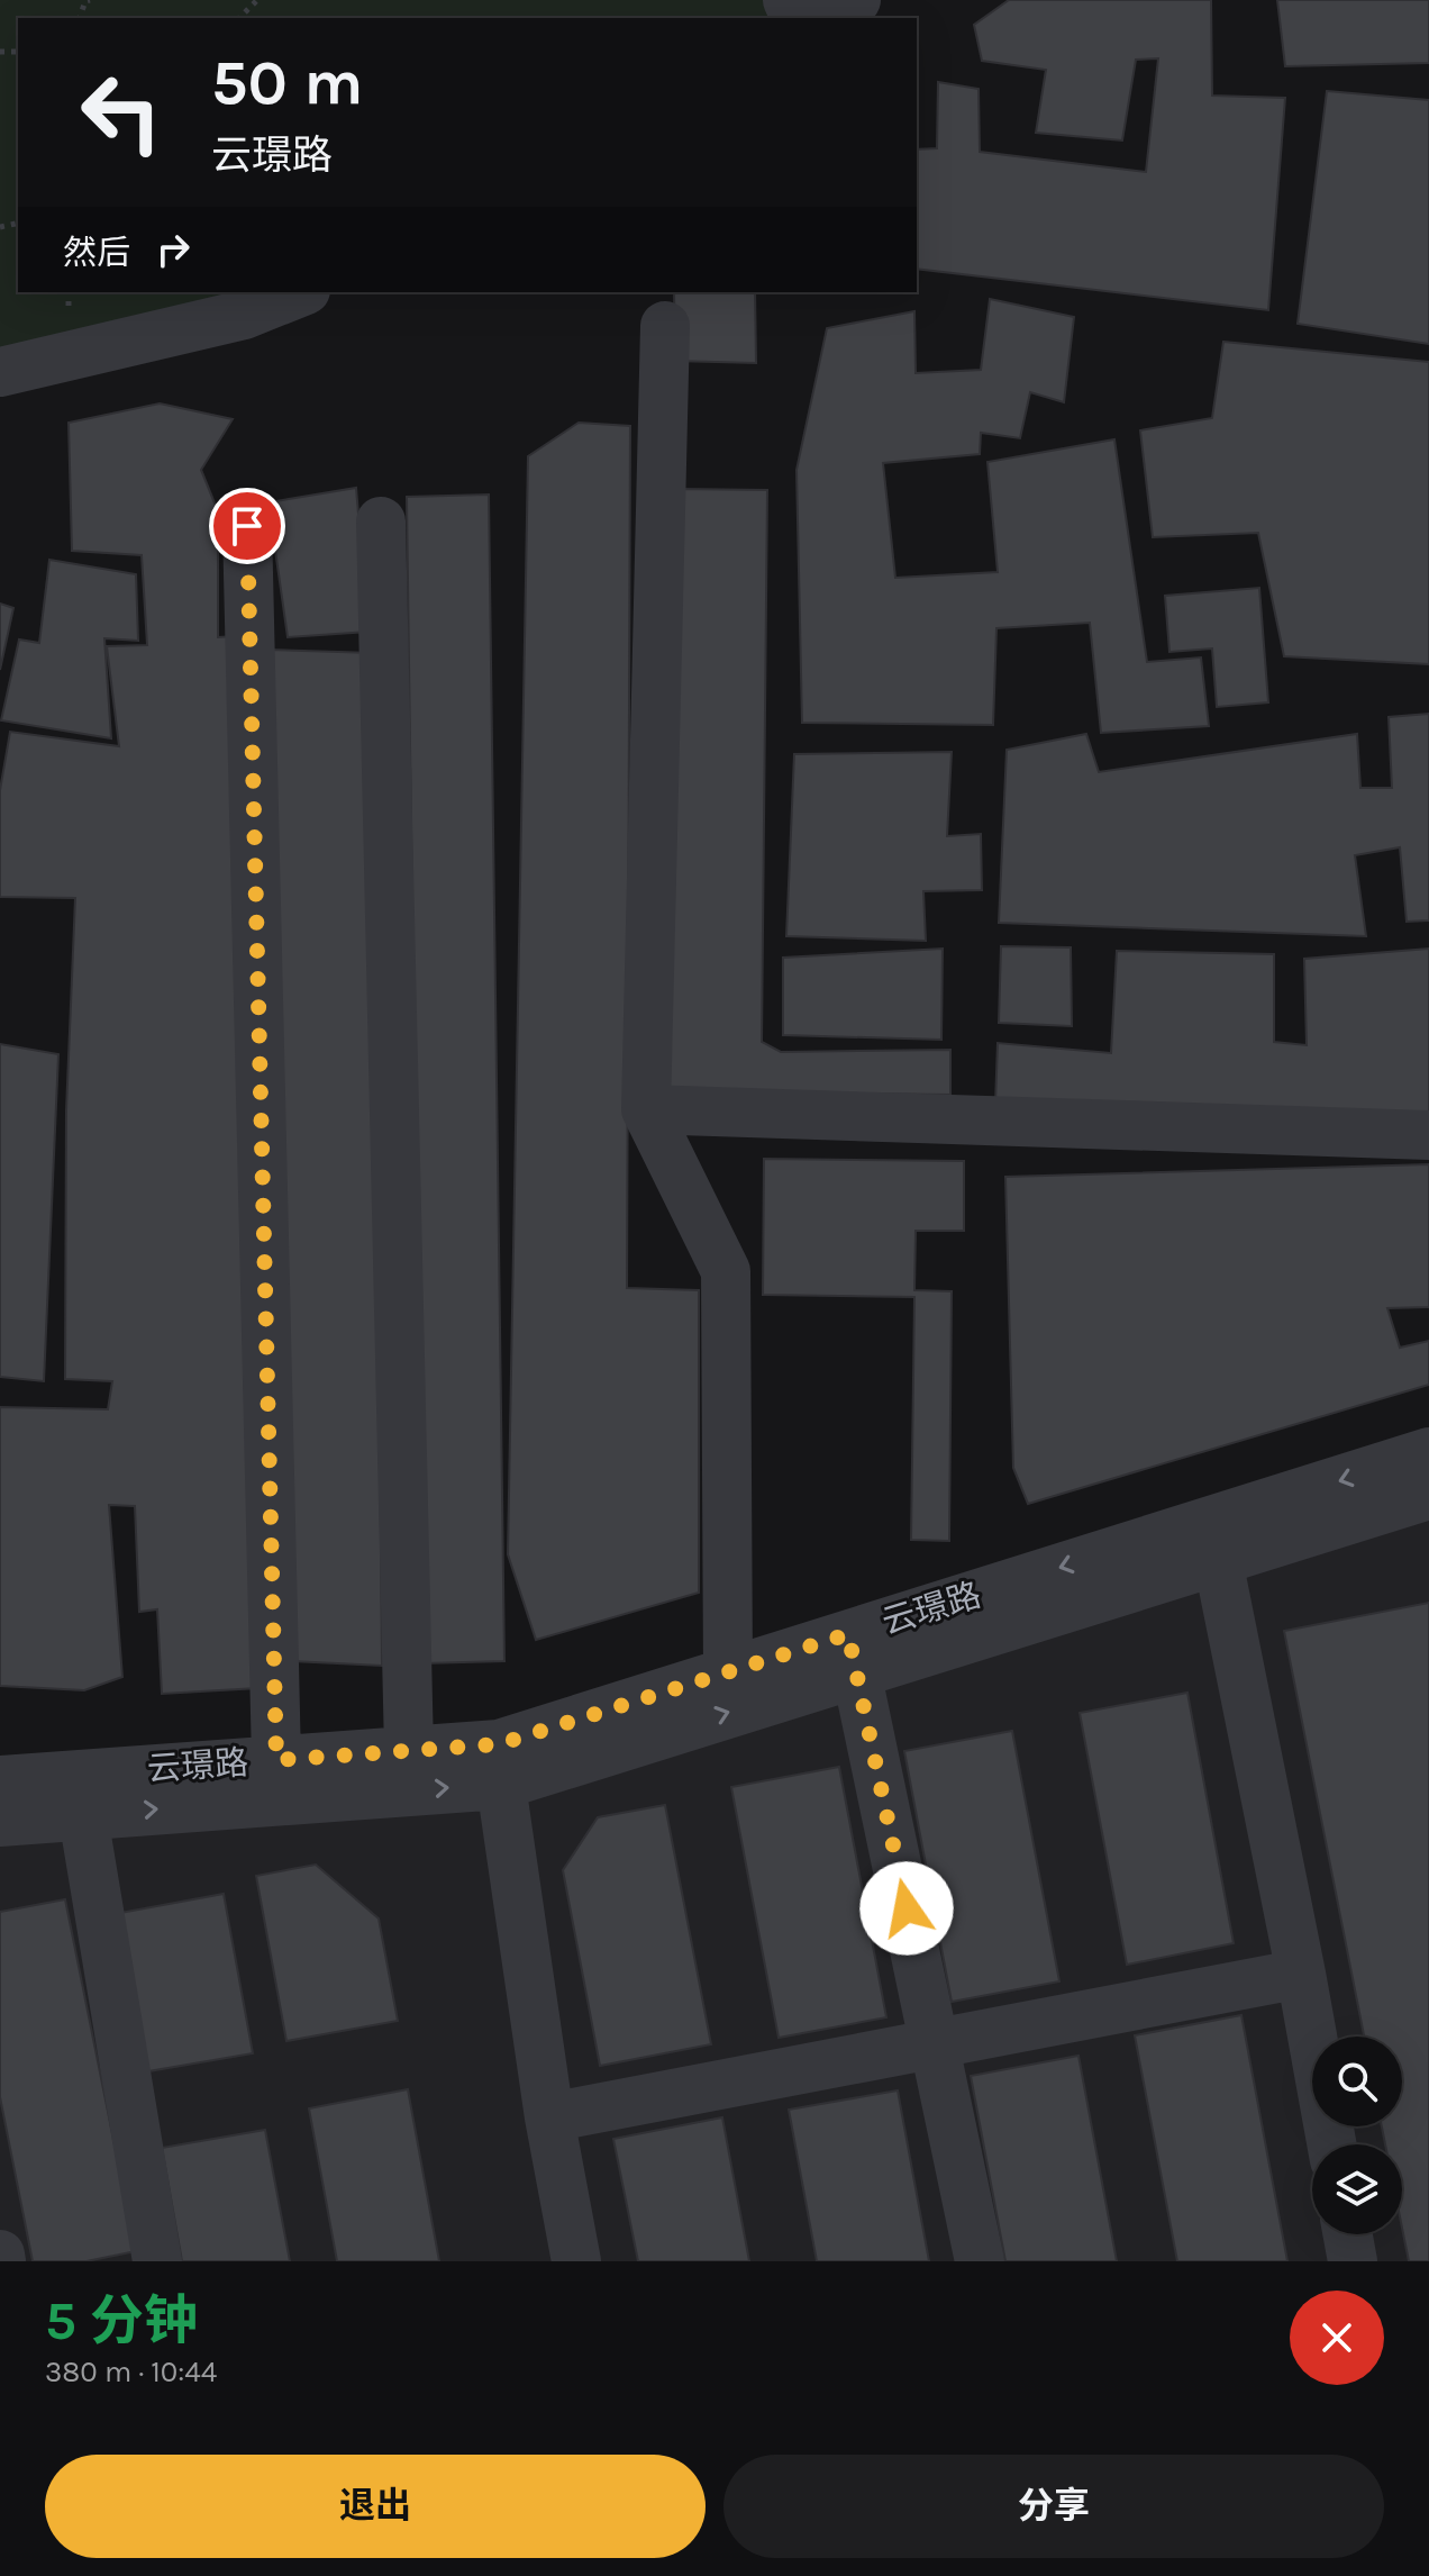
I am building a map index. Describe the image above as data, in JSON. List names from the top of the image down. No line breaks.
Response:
{"streets":{"street":["云璟路"]},"page":{"turn":["50 m","云璟路"],"then":"然后","heading":["5 分钟","380 m · 10:44"],"buttons":["退出","分享"]}}
